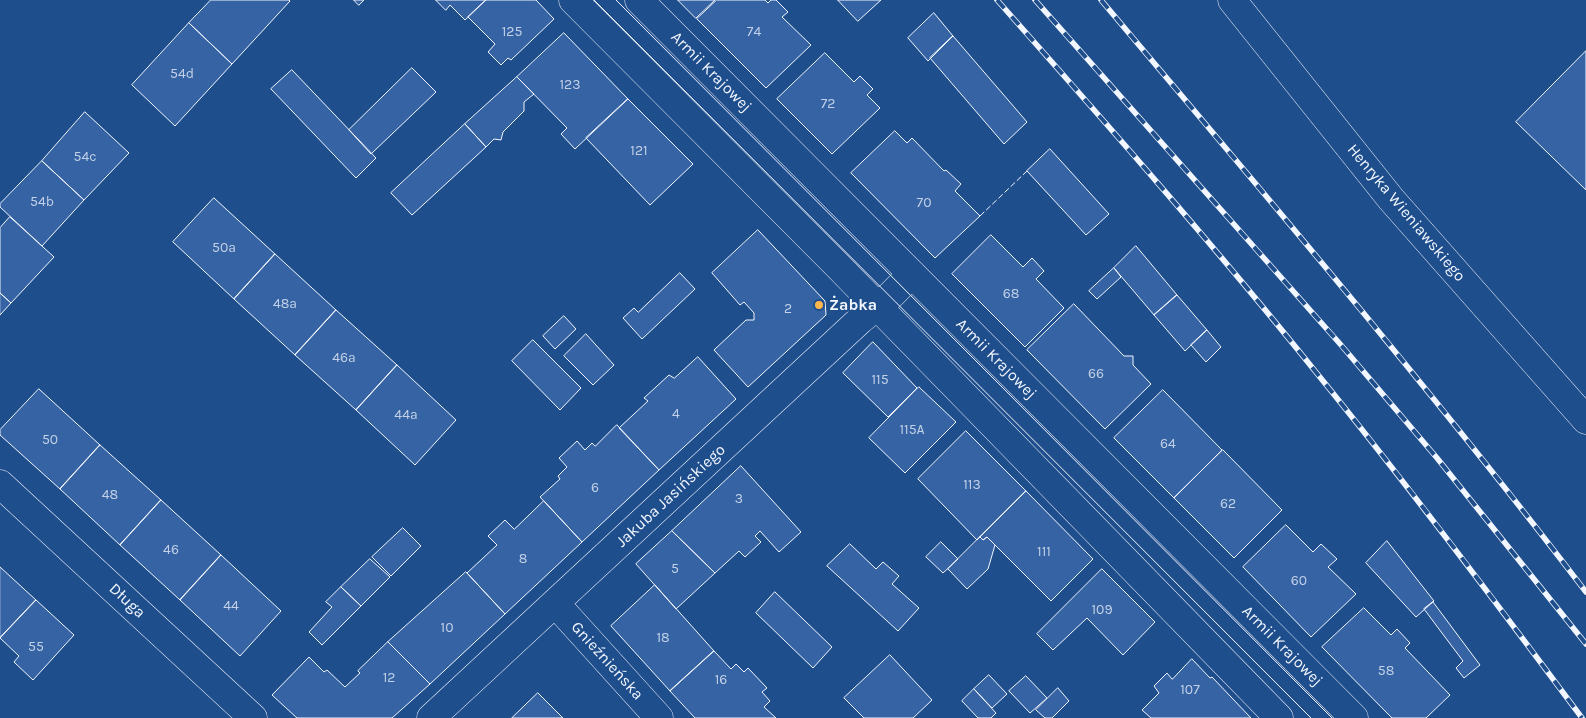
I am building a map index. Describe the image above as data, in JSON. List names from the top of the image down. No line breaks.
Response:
{"streets":{"street":["Armii Krajowej","Henryka Wieniawskiego","Jakuba Jasińskiego","Długa","Gnieźnieńska"]},"crossings":[["Armii Krajowej","Jakuba Jasińskiego"],["Jakuba Jasińskiego","Gnieźnieńska"]],"places":["Żabka"],"house_numbers":["125","74","54d","123","72","121","54c","54b","70","50a","68","48a","2","46a","66","115","4","44a","115A","50","64","113","6","48","3","62","46","111","8","5","60","44","109","10","18","55","58","12","16","107"]}
